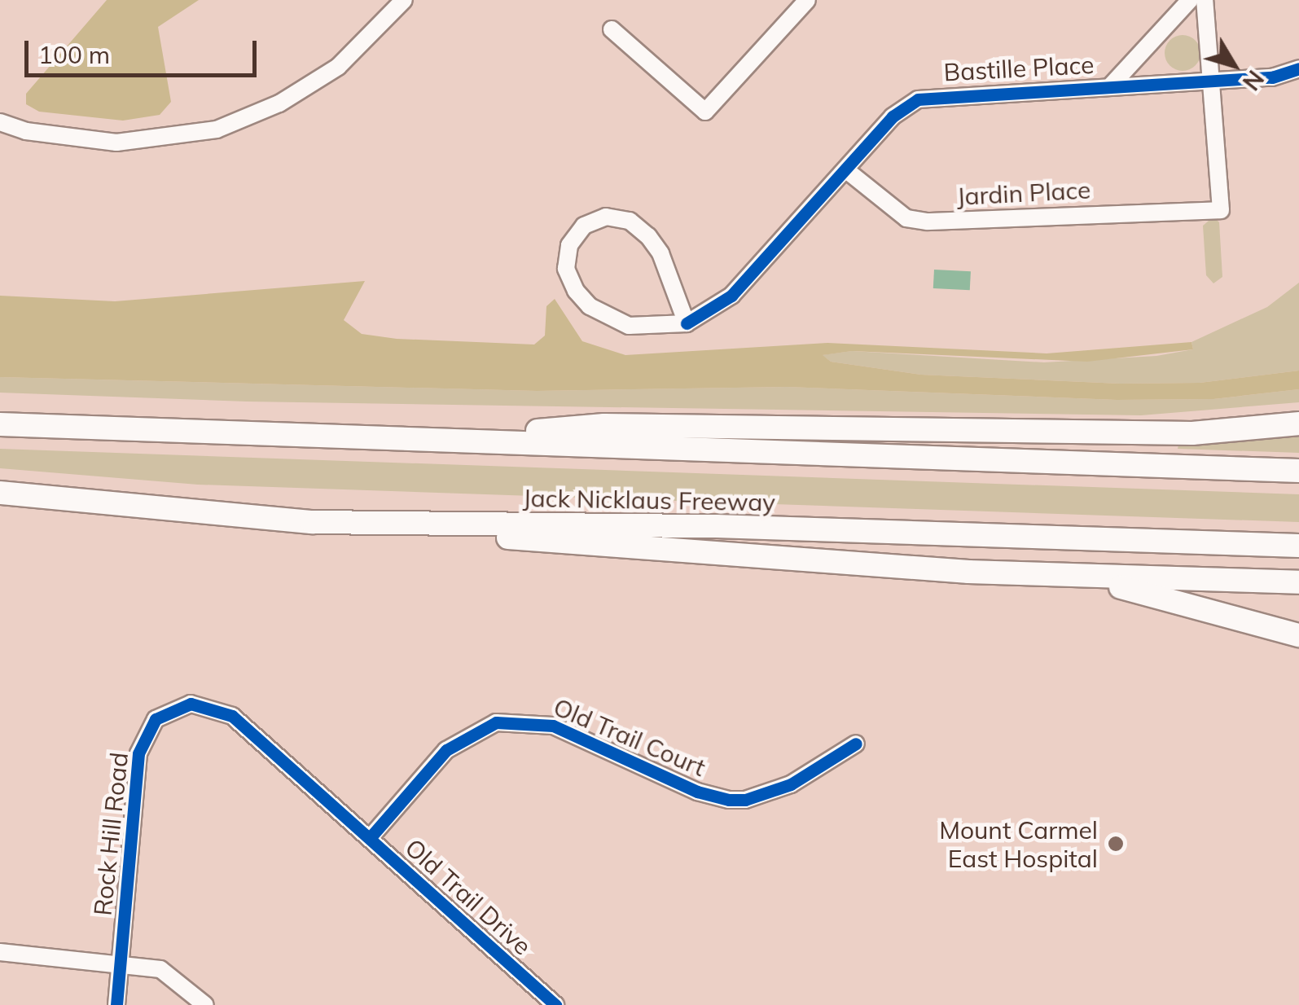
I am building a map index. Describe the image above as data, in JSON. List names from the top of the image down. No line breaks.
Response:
{"streets":{"highway":["Jack Nicklaus Freeway"],"street":["Bastille Place","Jardin Place","Old Trail Court","Rock Hill Road","Old Trail Drive"]},"crossings":[["Bastille Place","Jardin Place"],["Old Trail Court","Old Trail Drive"],["Rock Hill Road","Old Trail Drive"]],"places":["Mount Carmel East Hospital"],"scale_bar":"100 m","north":"bottom right"}
